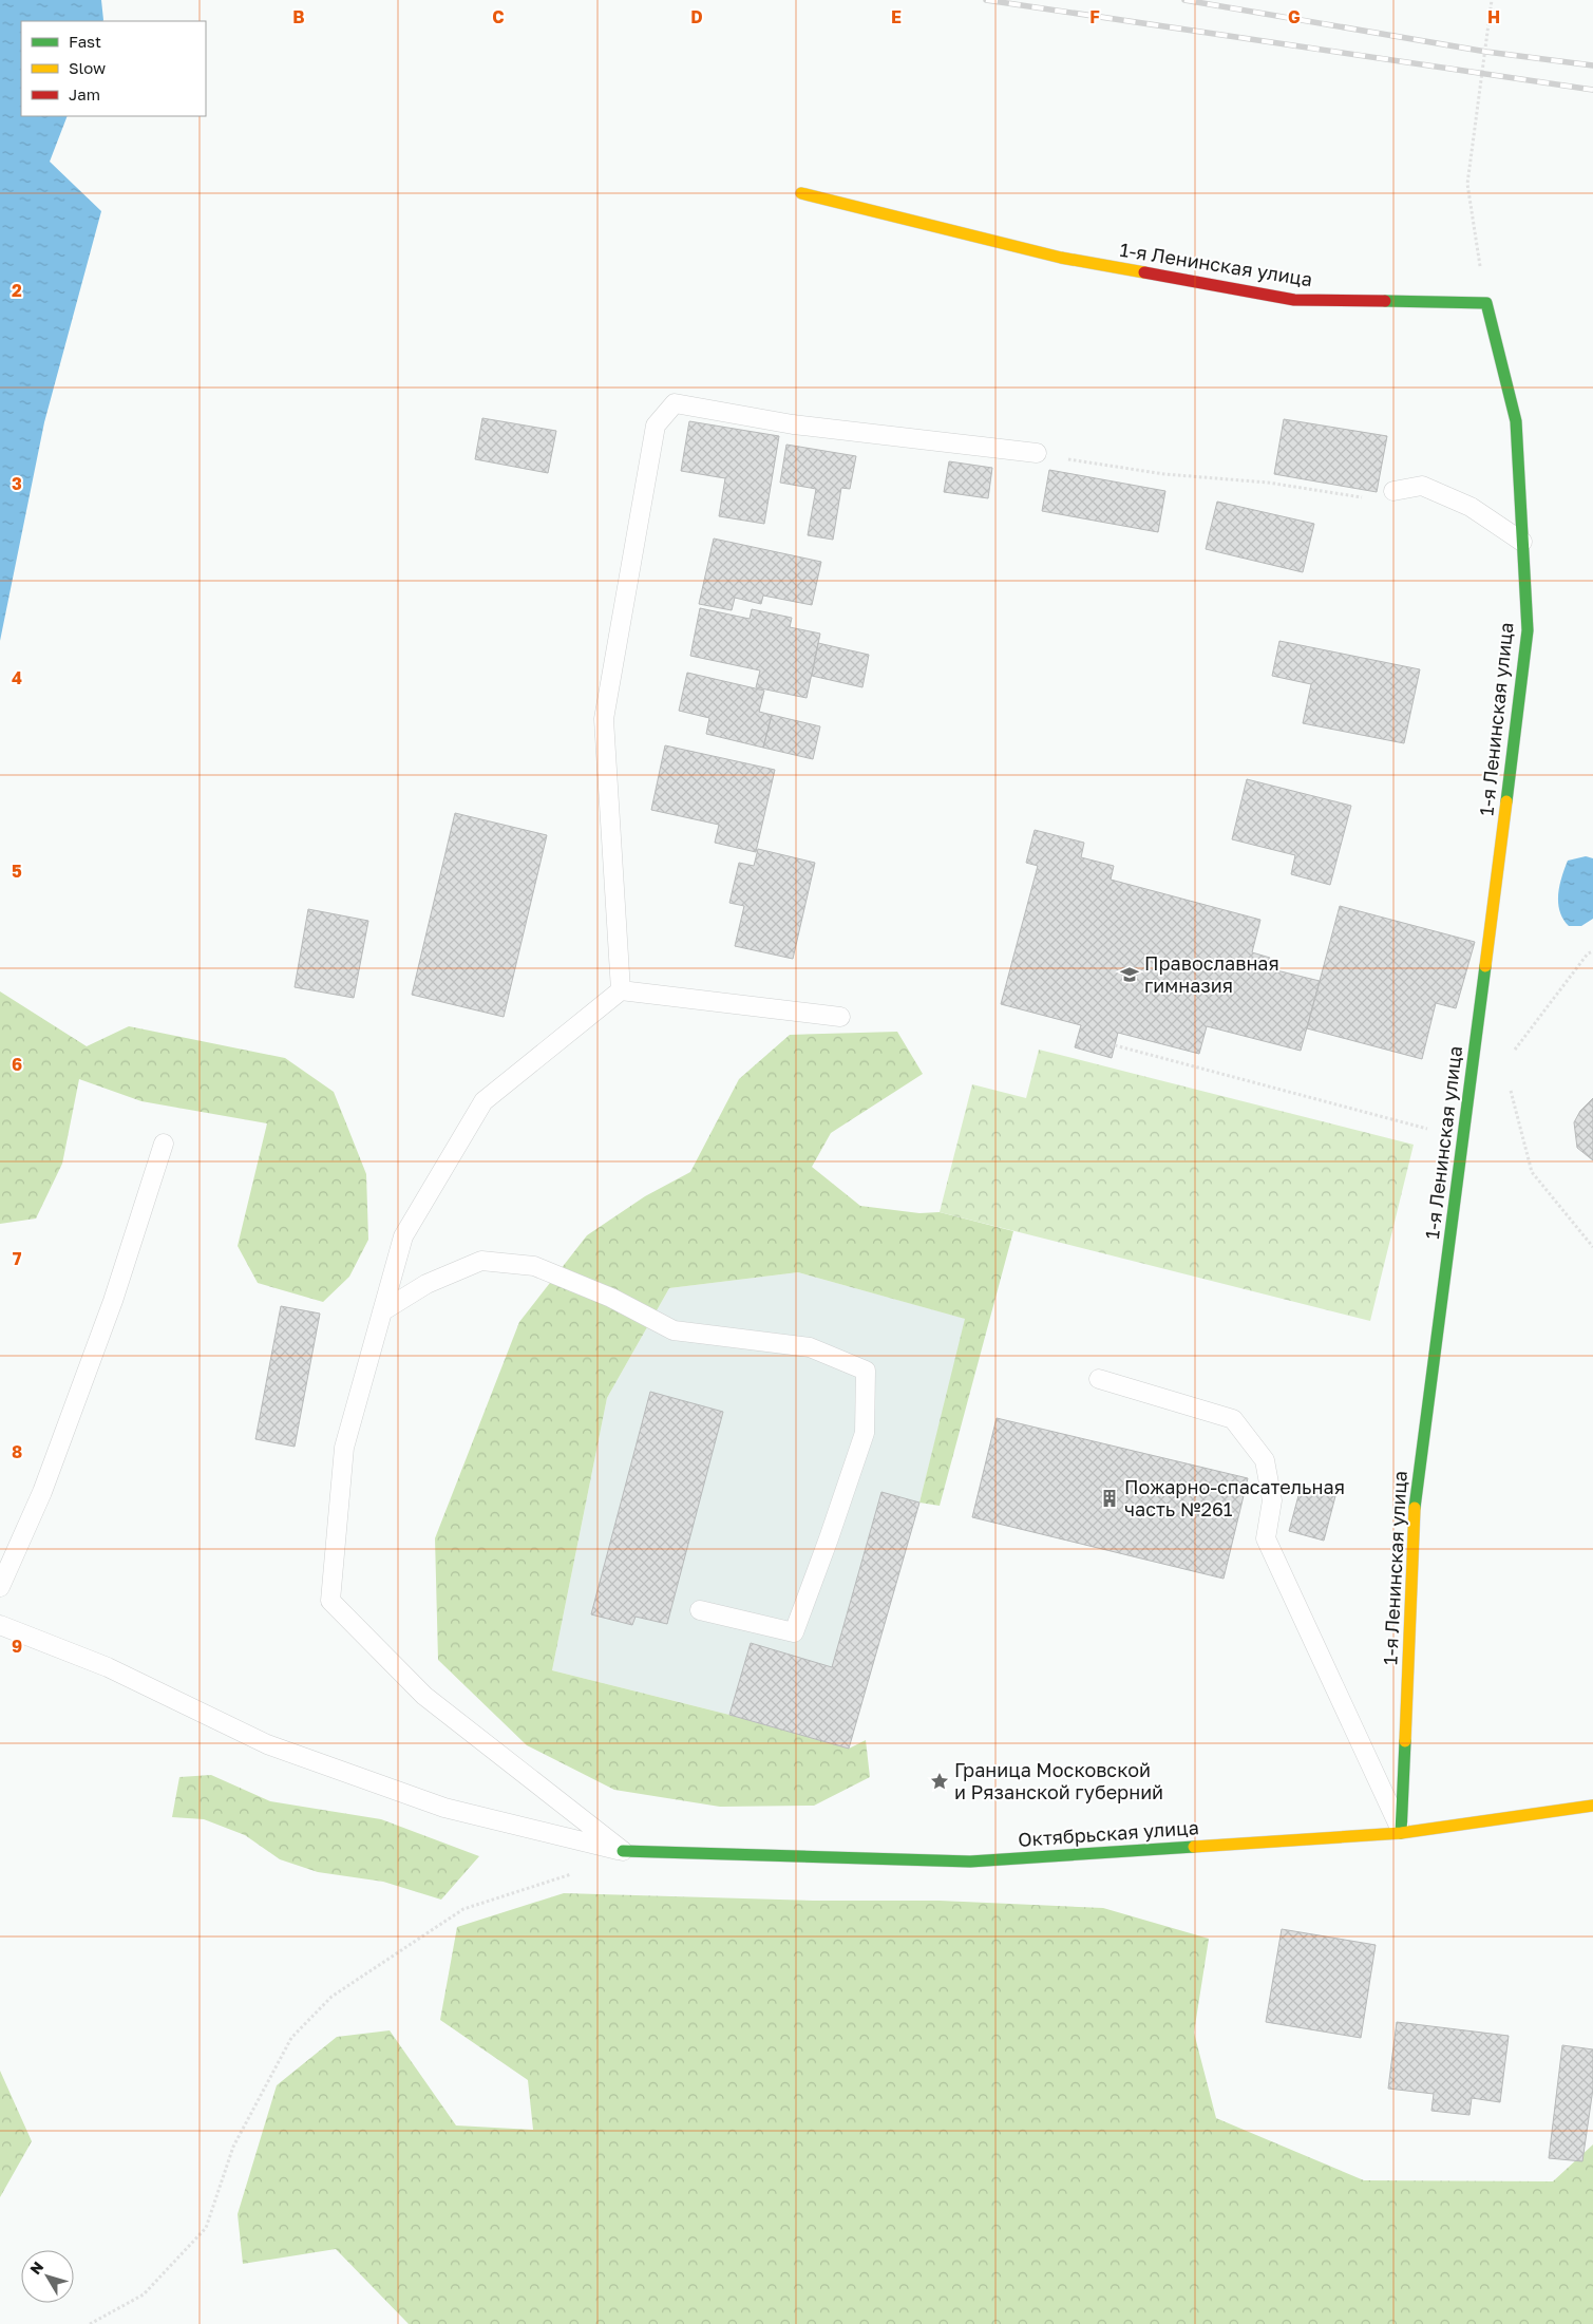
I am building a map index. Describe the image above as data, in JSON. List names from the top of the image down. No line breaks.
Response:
{"streets":{"street":["1-я Ленинская улица","Октябрьская улица"]},"crossings":[["1-я Ленинская улица","Октябрьская улица"]],"places":{"school or university":["Православная гимназия"],"building":["Пожарно-спасательная часть №261"],"place":["Граница Московской и Рязанской губерний"]},"legend":["Fast","Slow","Jam"],"north":"top left","grid":{"columns":["B","C","D","E","F","G","H"],"rows":["2","3","4","5","6","7","8","9"]}}
